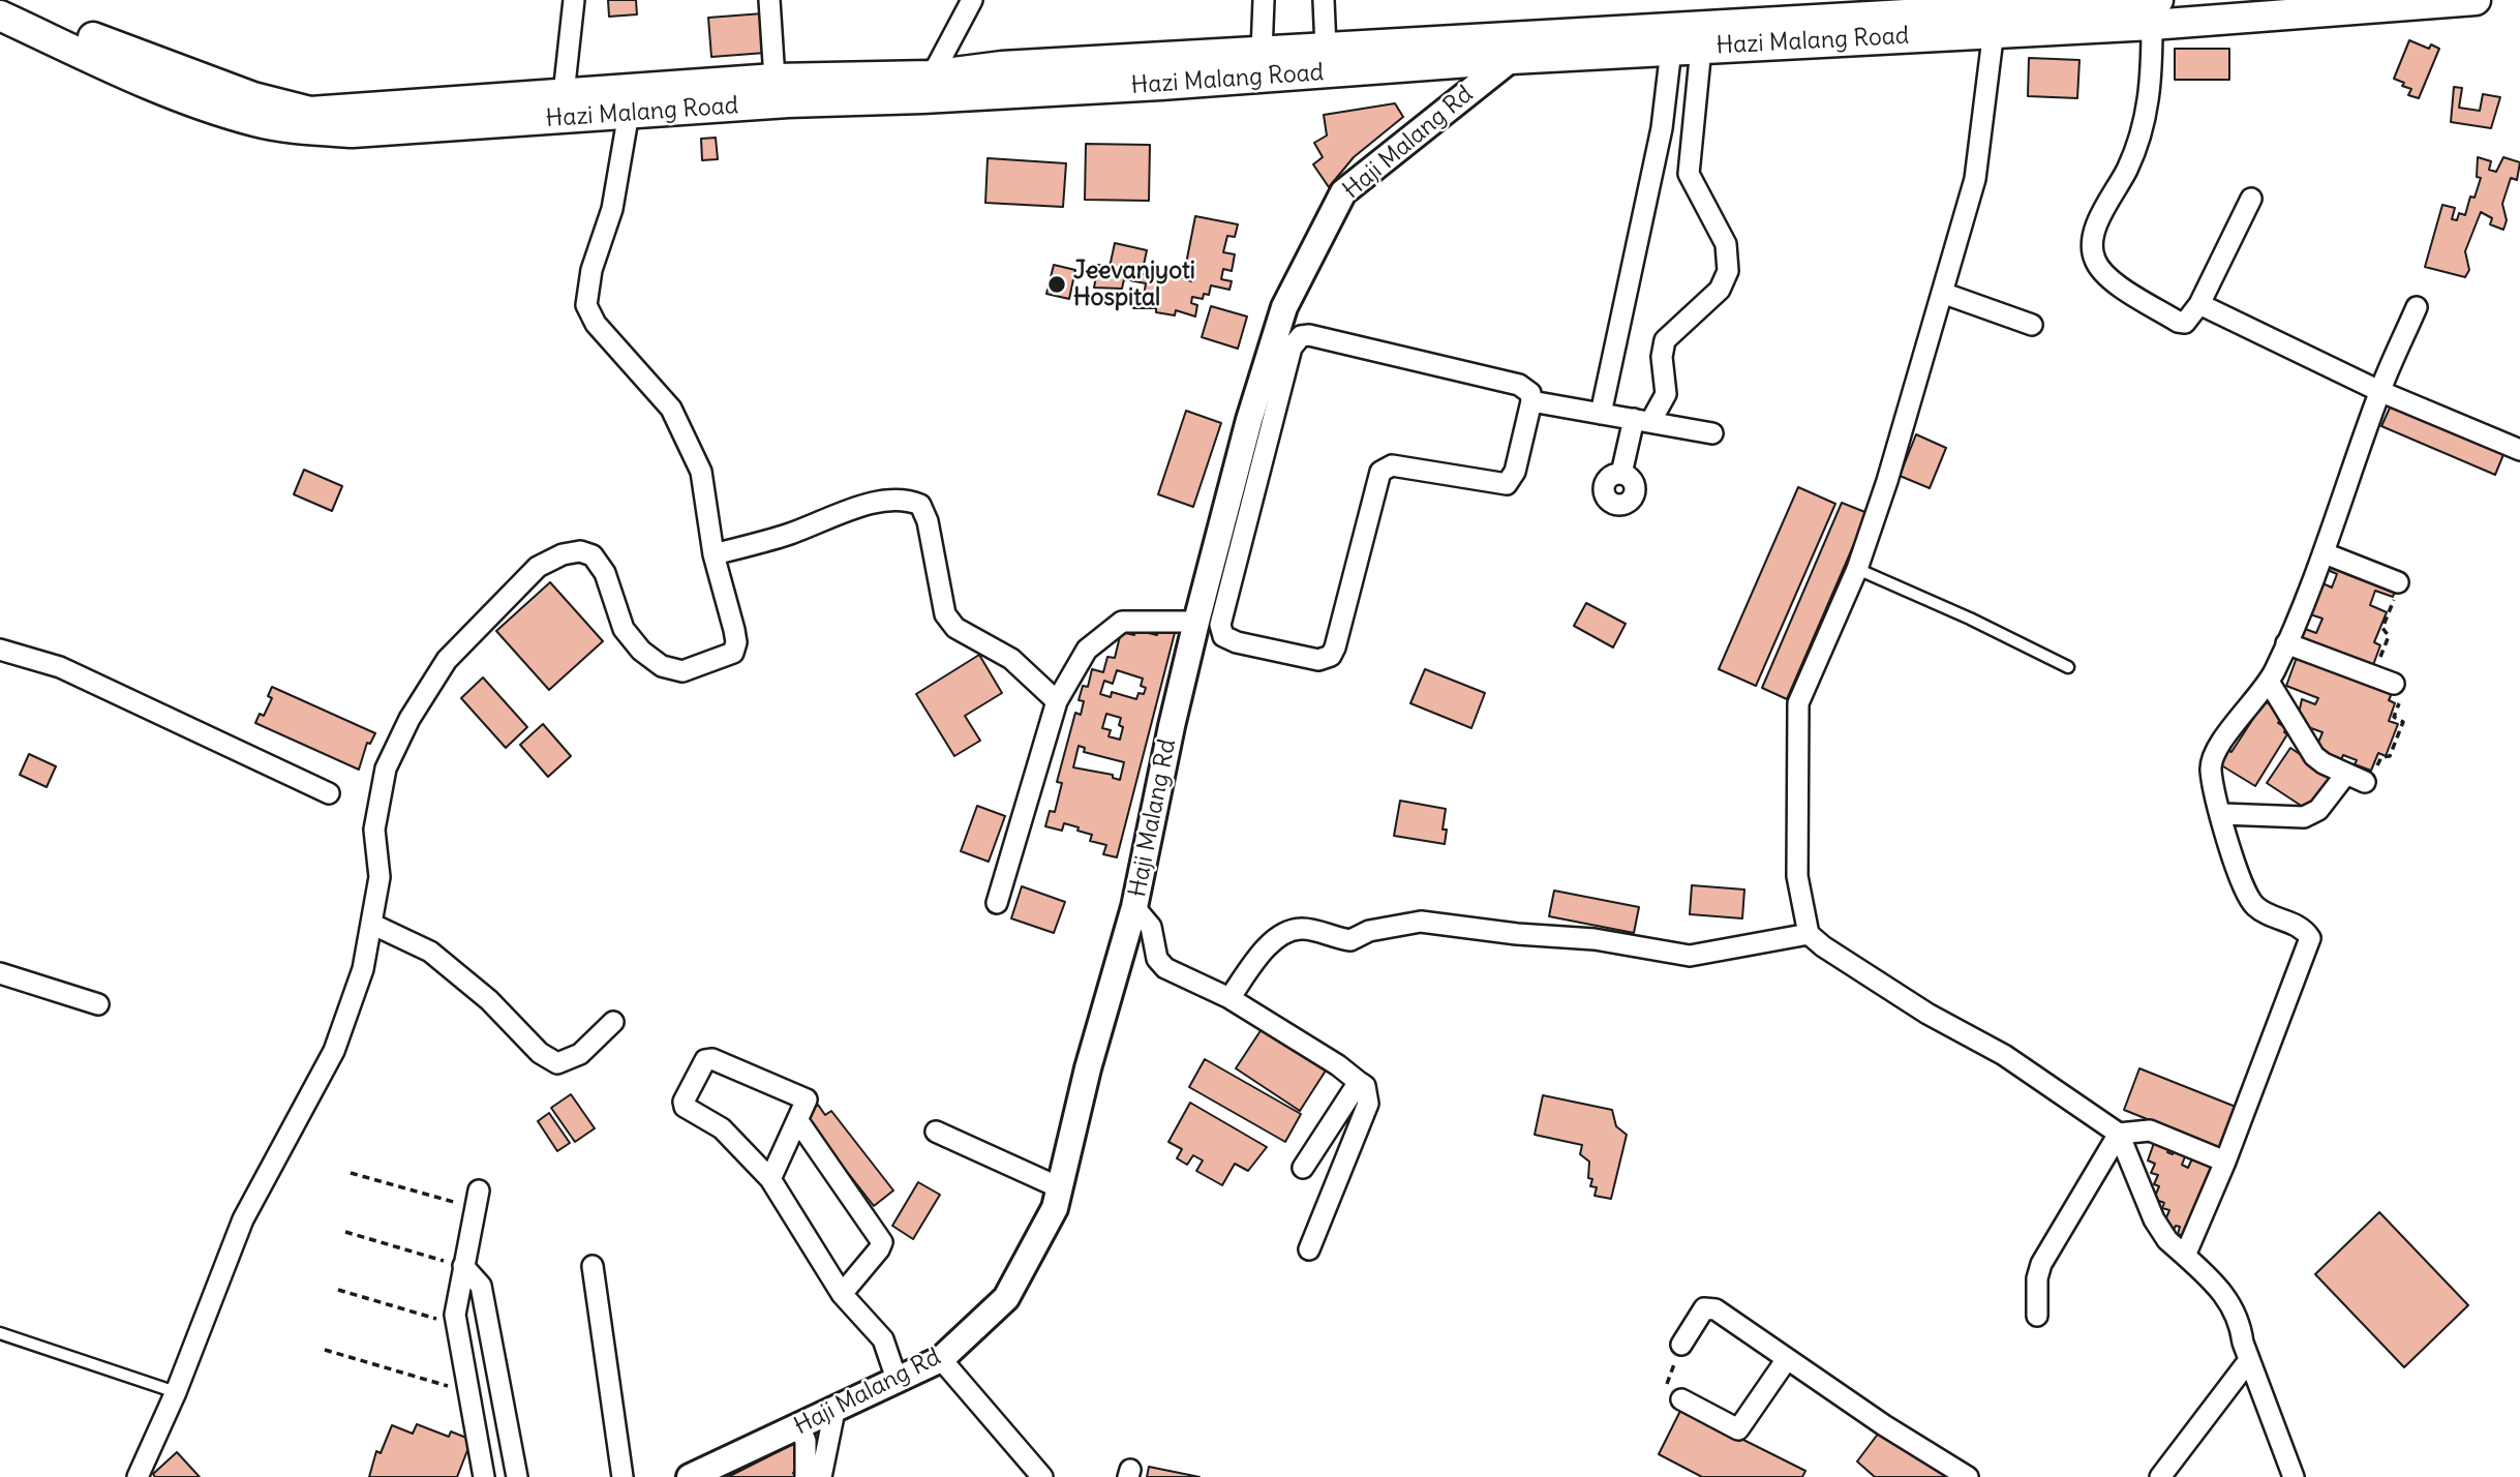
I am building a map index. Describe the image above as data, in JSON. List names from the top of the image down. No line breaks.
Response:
{"streets":{"main road":["Hazi Malang Road"],"street":["Haji Malang Rd"]},"crossings":[["Hazi Malang Road","Haji Malang Rd"]],"places":["Jeevanjyoti Hospital"]}
